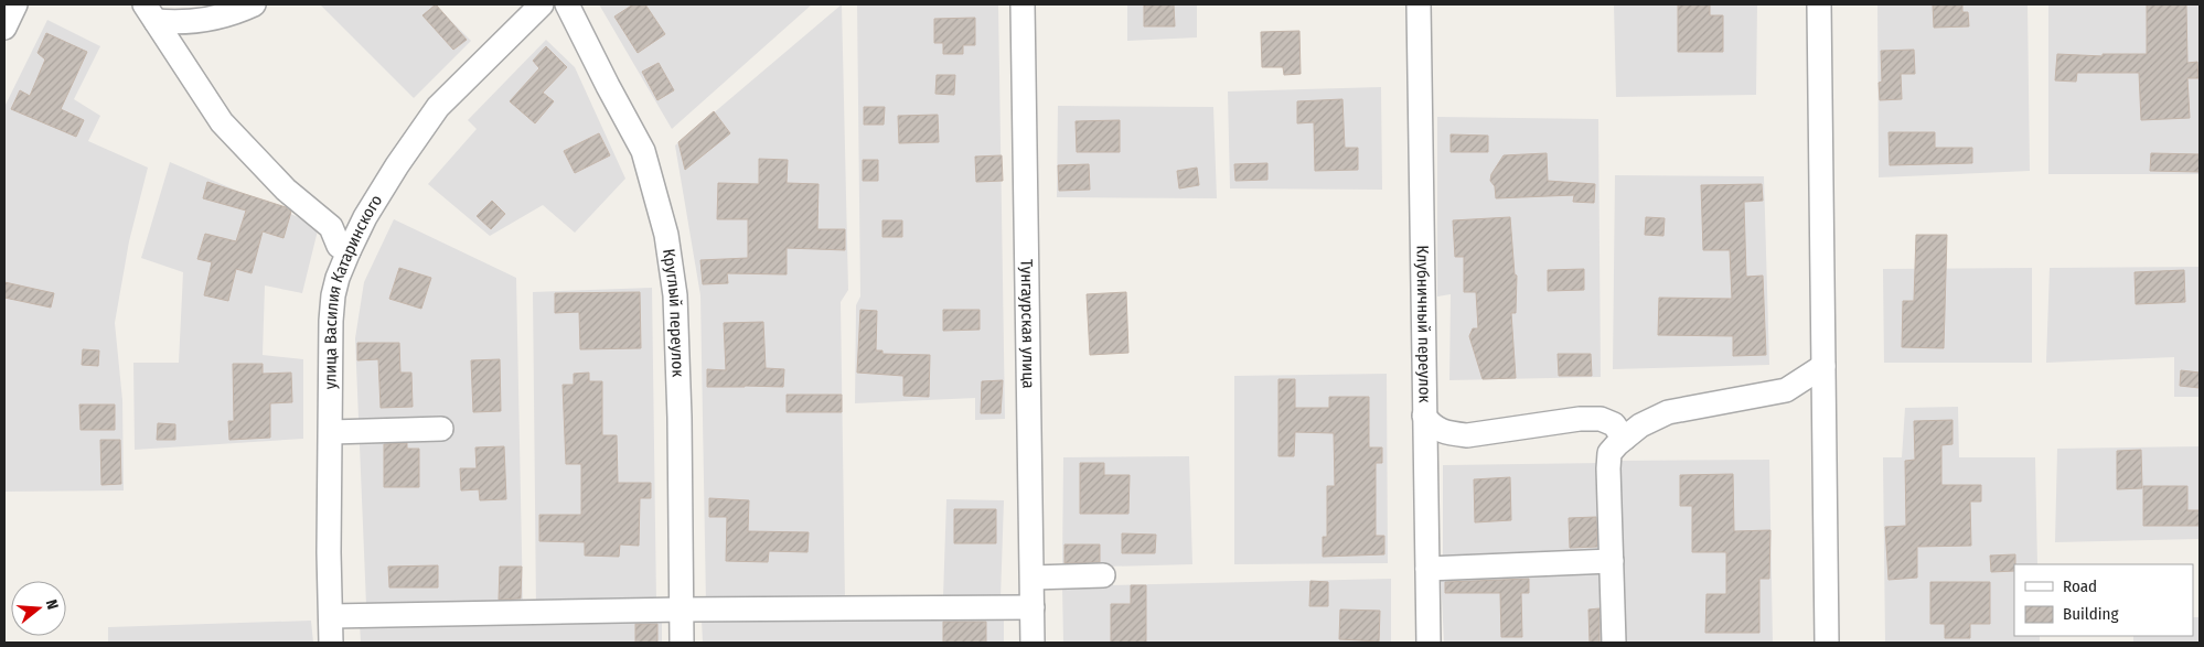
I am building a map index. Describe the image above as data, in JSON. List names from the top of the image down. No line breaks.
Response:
{"streets":{"street":["улица Василия Катаринского","Круглый переулок","Тунгаурская улица","Клубничный переулок"]},"legend":["Road","Building"],"north":"right"}
